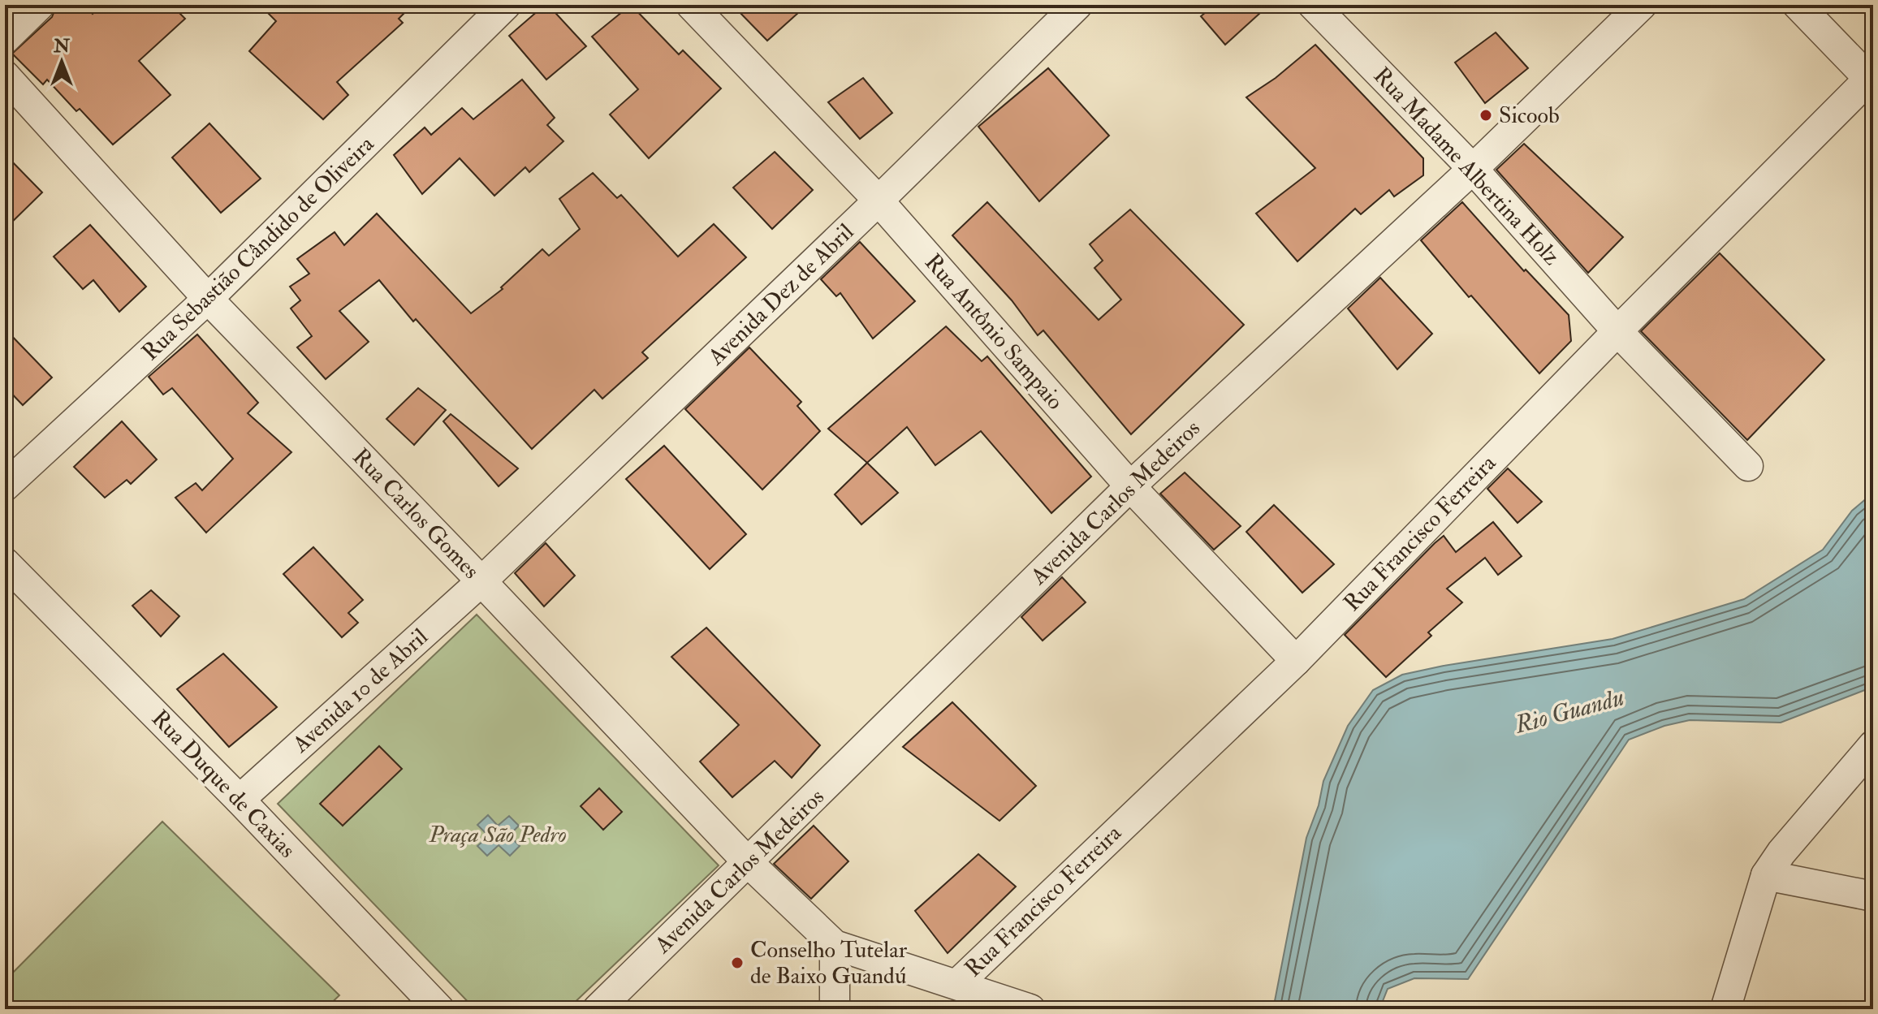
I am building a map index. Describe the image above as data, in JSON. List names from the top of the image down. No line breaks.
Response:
{"streets":{"street":["Rua Madame Albertina Holz","Rua Sebastião Cândido de Oliveira","Avenida Dez de Abril","Rua Antônio Sampaio","Avenida Carlos Medeiros","Rua Carlos Gomes","Rua Francisco Ferreira","Avenida 10 de Abril","Rua Duque de Caxias"]},"crossings":[["Rua Madame Albertina Holz","Avenida Carlos Medeiros"],["Rua Madame Albertina Holz","Rua Francisco Ferreira"],["Rua Sebastião Cândido de Oliveira","Rua Carlos Gomes"],["Avenida Dez de Abril","Rua Antônio Sampaio"],["Avenida Dez de Abril","Rua Carlos Gomes"],["Avenida Dez de Abril","Avenida 10 de Abril"],["Rua Antônio Sampaio","Avenida Carlos Medeiros"],["Rua Antônio Sampaio","Rua Francisco Ferreira"],["Avenida Carlos Medeiros","Rua Carlos Gomes"],["Rua Carlos Gomes","Avenida 10 de Abril"],["Avenida 10 de Abril","Rua Duque de Caxias"]],"water":["Rio Guandu"],"parks":["Praça São Pedro"],"places":["Sicoob","Conselho Tutelar de Baixo Guandú"],"north":"top"}
